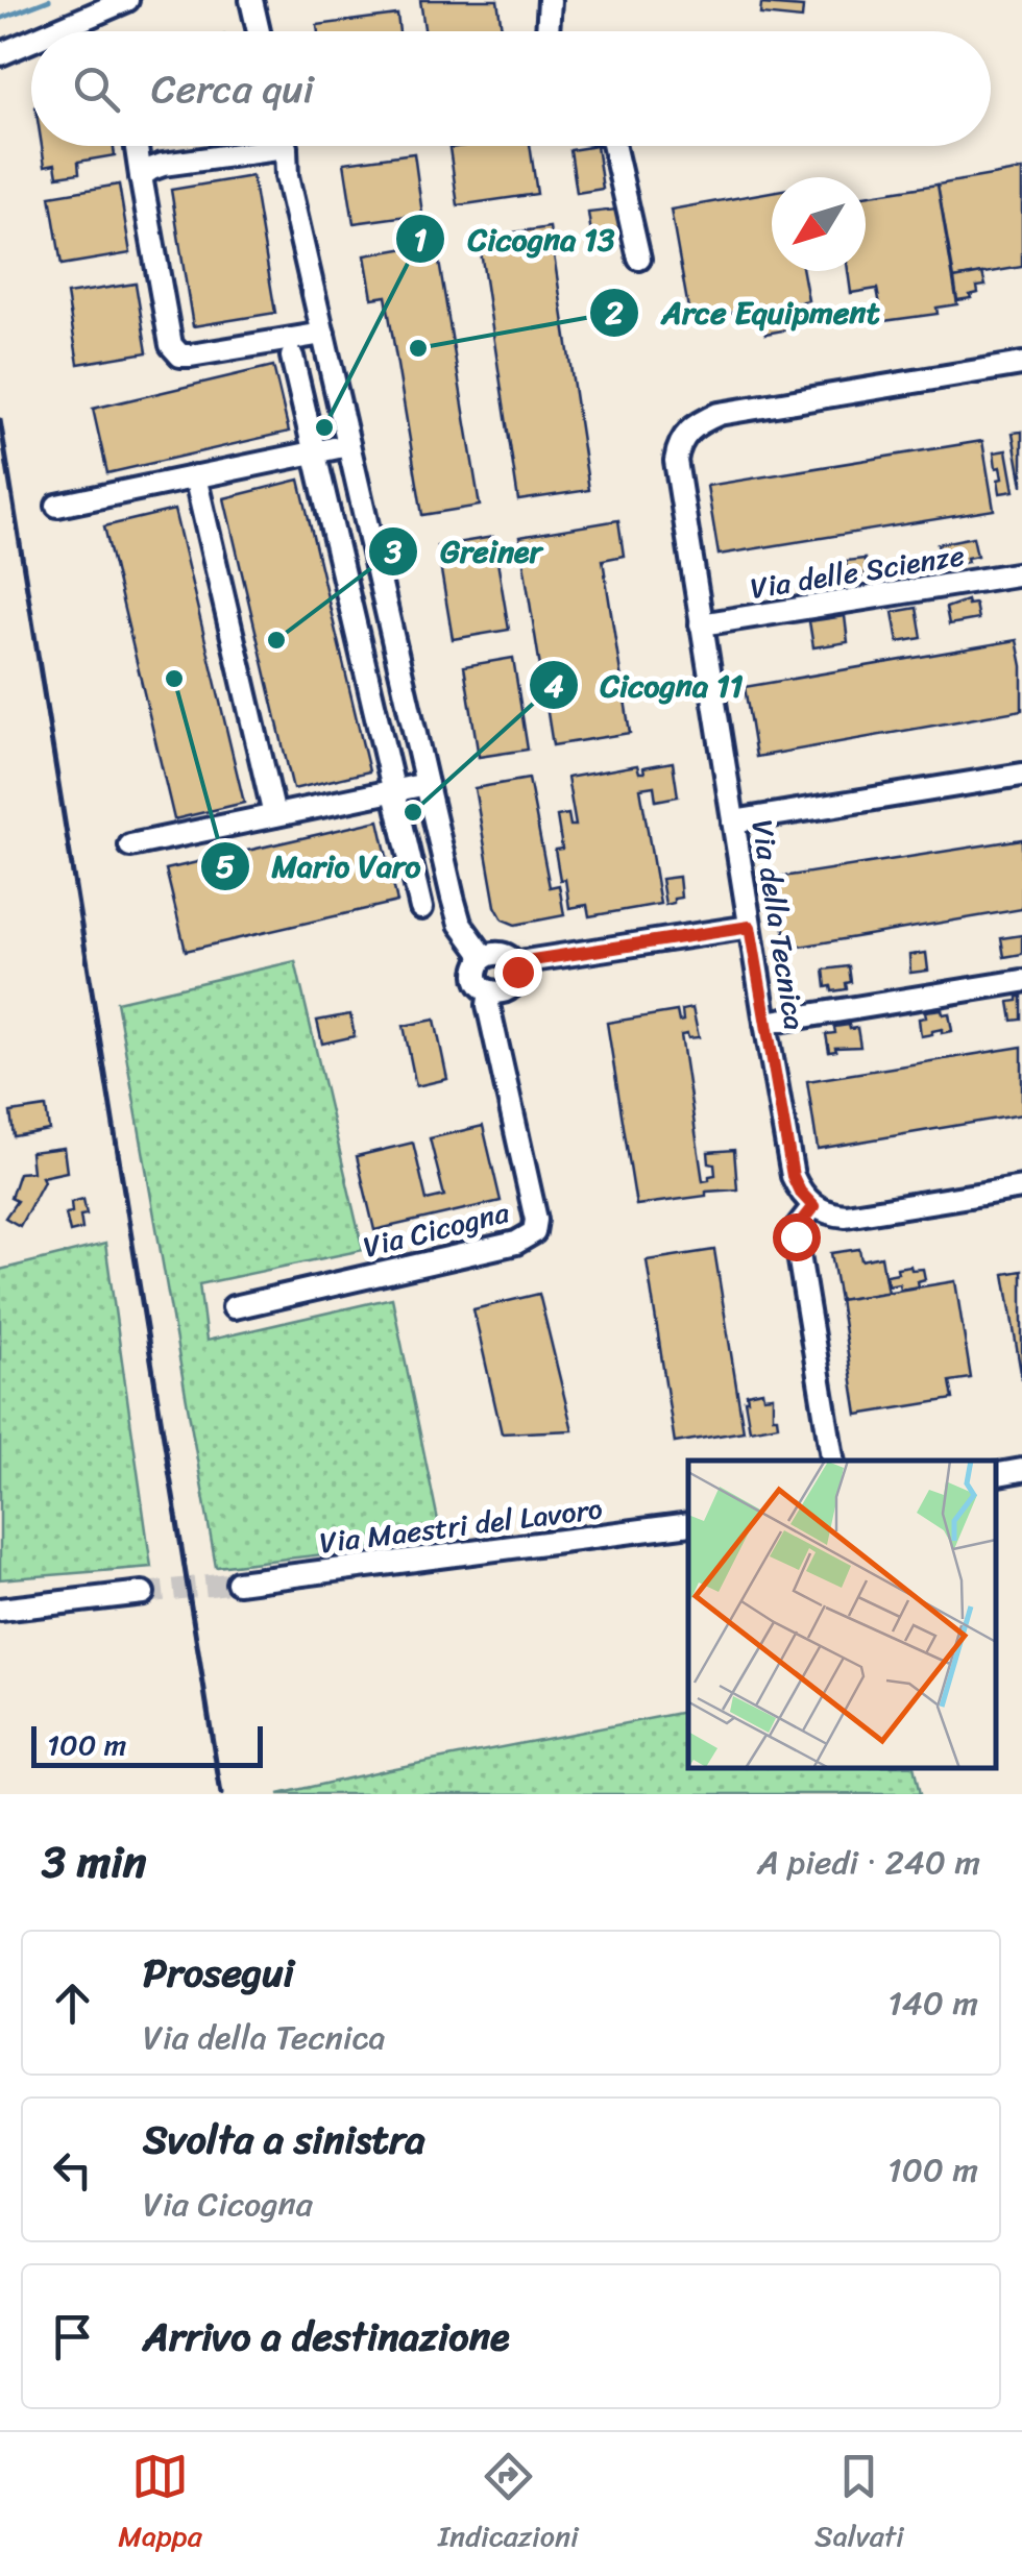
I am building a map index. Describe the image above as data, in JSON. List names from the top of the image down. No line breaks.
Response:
{"streets":{"street":["Via delle Scienze","Via della Tecnica","Via Cicogna","Via Maestri del Lavoro"]},"crossings":[["Via delle Scienze","Via della Tecnica"]],"places":["Arce Equipment","Cicogna 13","Greiner","Mario Varo","Cicogna 11"],"scale_bar":"100 m","north":"bottom left","page":{"search":"Cerca qui","scale":"100 m","heading":["3 min","A piedi · 240 m"],"list":[["Prosegui","Via della Tecnica","140 m"],["Svolta a sinistra","Via Cicogna","100 m"],"Arrivo a destinazione"],"nav":["Mappa","Indicazioni","Salvati"]}}
